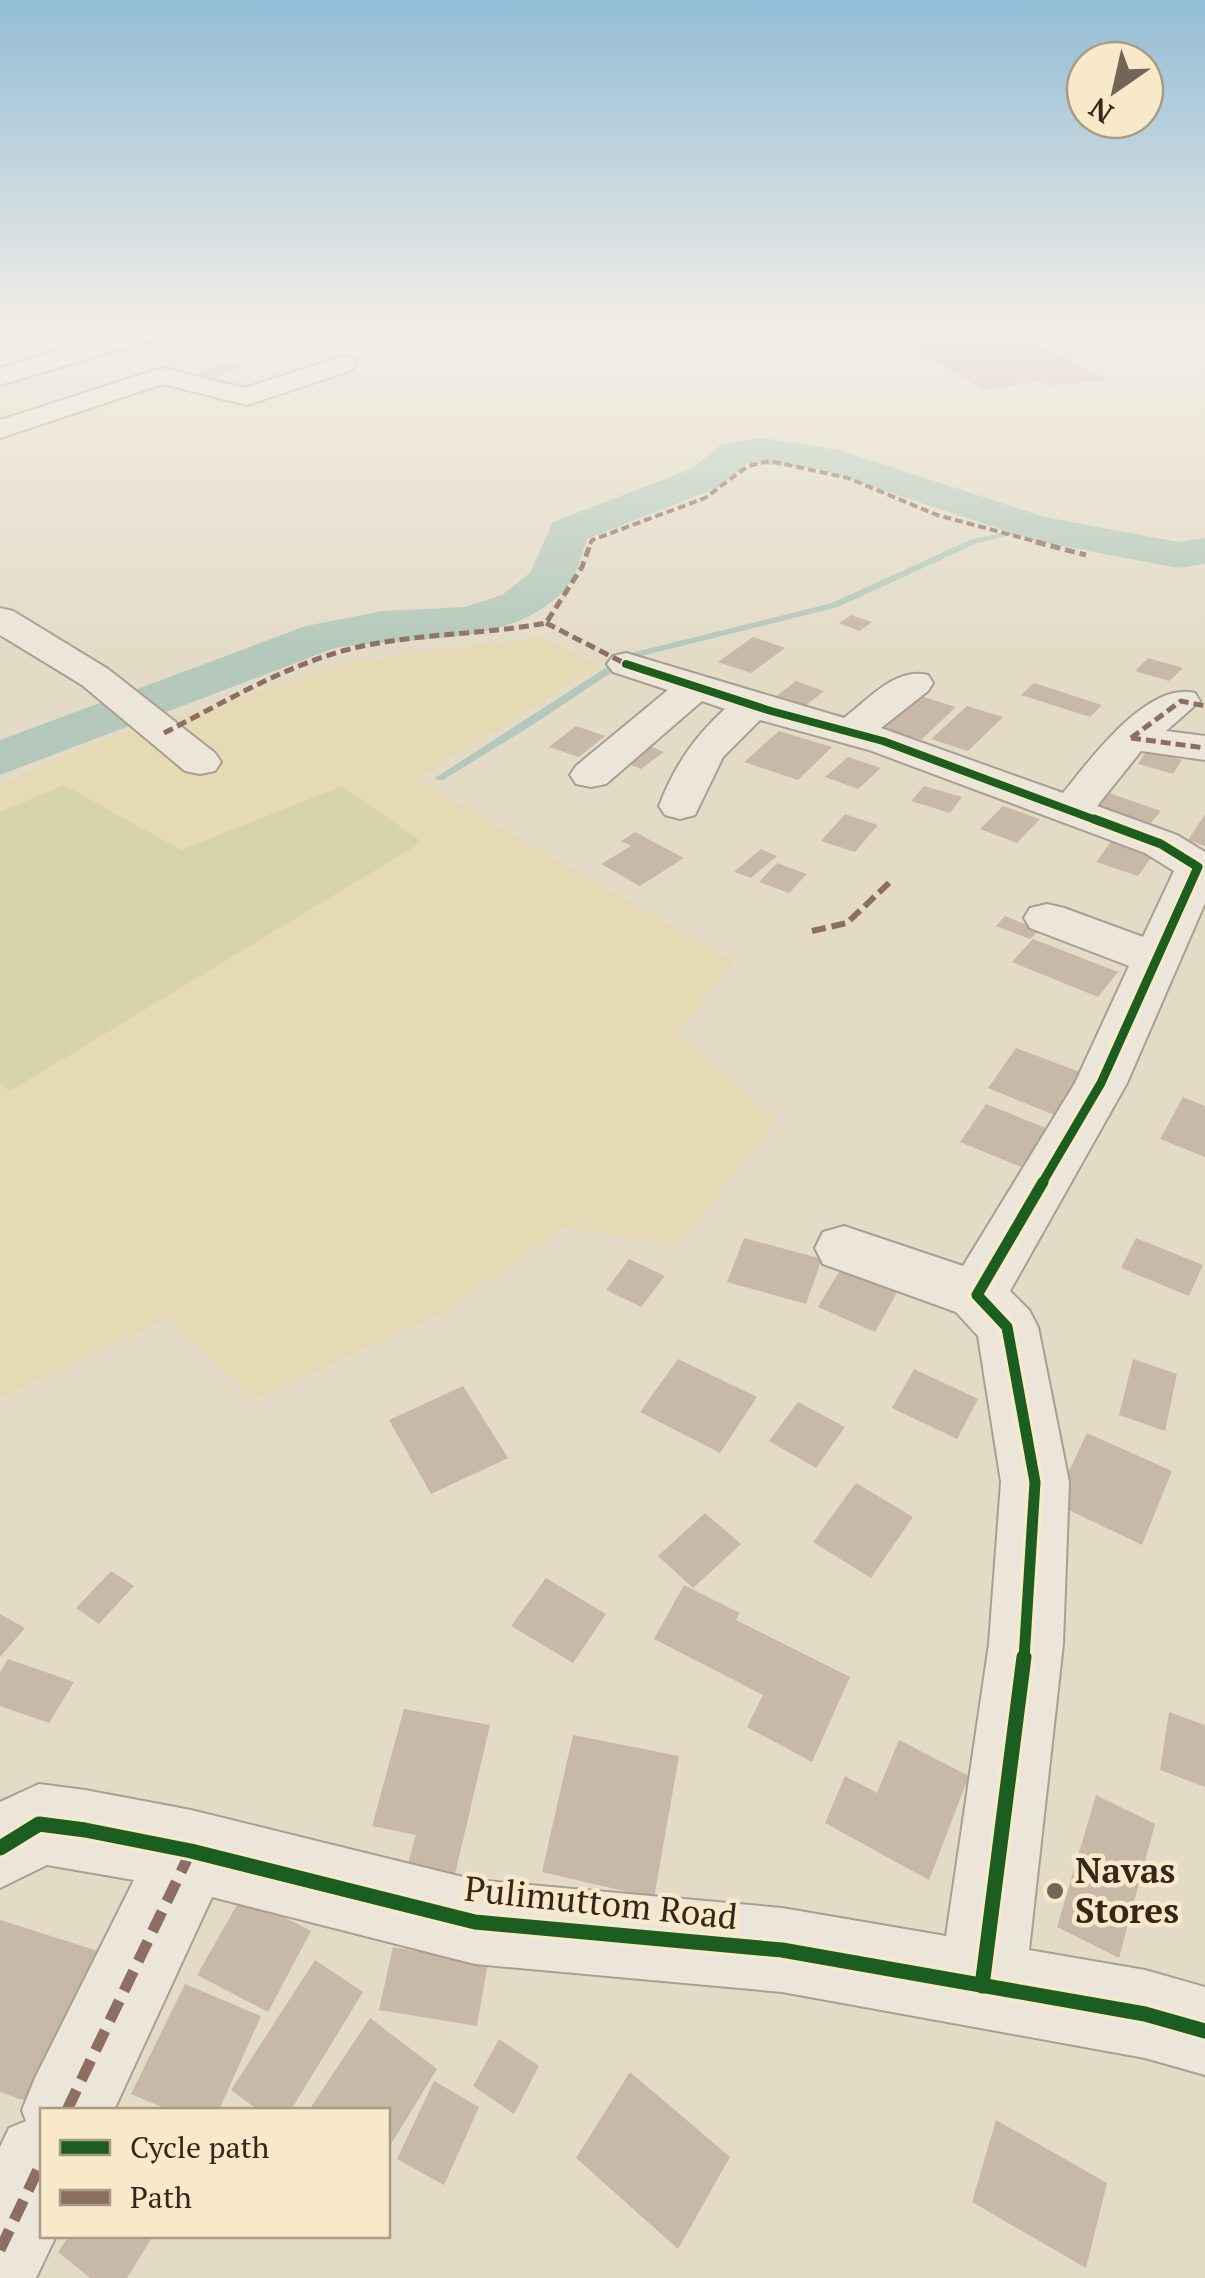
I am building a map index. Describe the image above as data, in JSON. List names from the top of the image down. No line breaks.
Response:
{"streets":{"street":["Pulimuttom Road"]},"places":["Navas Stores"],"legend":["Cycle path","Path"],"north":"bottom left"}
